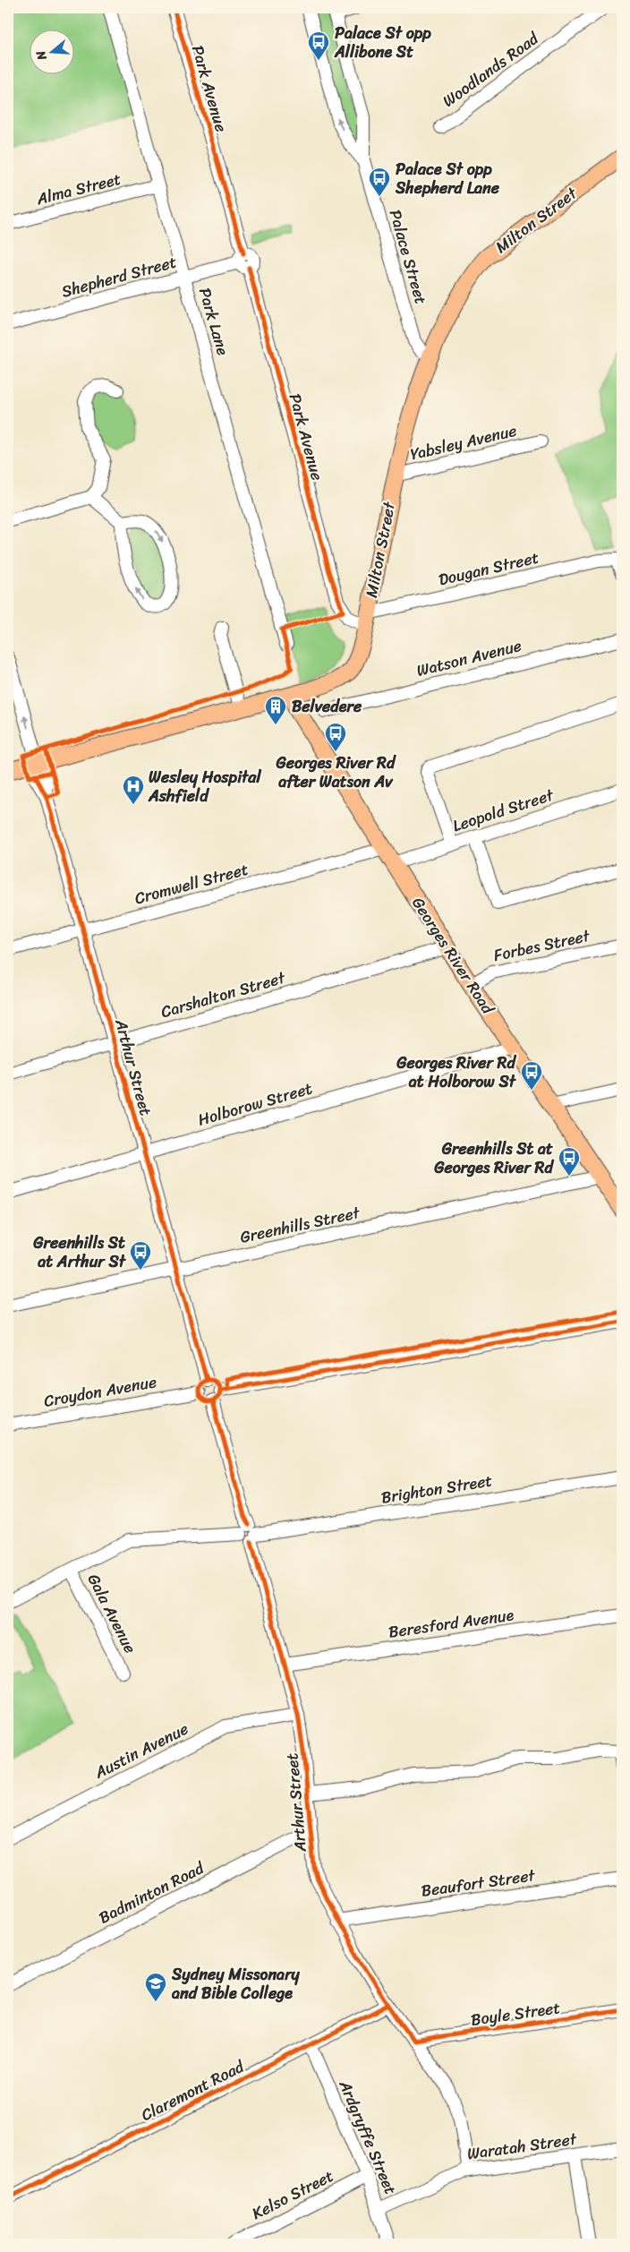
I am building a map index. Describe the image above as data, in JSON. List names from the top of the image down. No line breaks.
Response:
{"streets":{"main road":["Milton Street","Georges River Road"],"street":["Woodlands Road","Park Avenue","Alma Street","Palace Street","Shepherd Street","Park Lane","Yabsley Avenue","Dougan Street","Watson Avenue","Leopold Street","Cromwell Street","Forbes Street","Carshalton Street","Arthur Street","Holborow Street","Greenhills Street","Croydon Avenue","Brighton Street","Gala Avenue","Beresford Avenue","Austin Avenue","Beaufort Street","Badminton Road","Boyle Street","Claremont Road","Ardgryffe Street","Waratah Street","Kelso Street"]},"crossings":[["Park Avenue","Milton Street"],["Park Avenue","Shepherd Street"],["Park Avenue","Dougan Street"],["Alma Street","Park Lane"],["Milton Street","Palace Street"],["Milton Street","Yabsley Avenue"],["Milton Street","Dougan Street"],["Milton Street","Georges River Road"],["Milton Street","Arthur Street"],["Shepherd Street","Park Lane"],["Leopold Street","Georges River Road"],["Cromwell Street","Georges River Road"],["Cromwell Street","Arthur Street"],["Forbes Street","Georges River Road"],["Georges River Road","Carshalton Street"],["Georges River Road","Holborow Street"],["Georges River Road","Greenhills Street"],["Carshalton Street","Arthur Street"],["Arthur Street","Holborow Street"],["Arthur Street","Greenhills Street"],["Arthur Street","Croydon Avenue"],["Arthur Street","Brighton Street"],["Arthur Street","Beresford Avenue"],["Arthur Street","Austin Avenue"],["Arthur Street","Beaufort Street"],["Arthur Street","Badminton Road"],["Arthur Street","Boyle Street"],["Arthur Street","Claremont Road"],["Arthur Street","Waratah Street"],["Brighton Street","Gala Avenue"],["Claremont Road","Ardgryffe Street"],["Ardgryffe Street","Waratah Street"],["Ardgryffe Street","Kelso Street"]],"places":{"bus stop":["Palace St opp Allibone St","Palace St opp Shepherd Lane","Georges River Rd after Watson Av","Georges River Rd at Holborow St","Greenhills St at Georges River Rd","Greenhills St at Arthur St"],"building":["Belvedere"],"hospital":["Wesley Hospital Ashfield"],"school or university":["Sydney Missonary and Bible College"]},"north":"left"}
